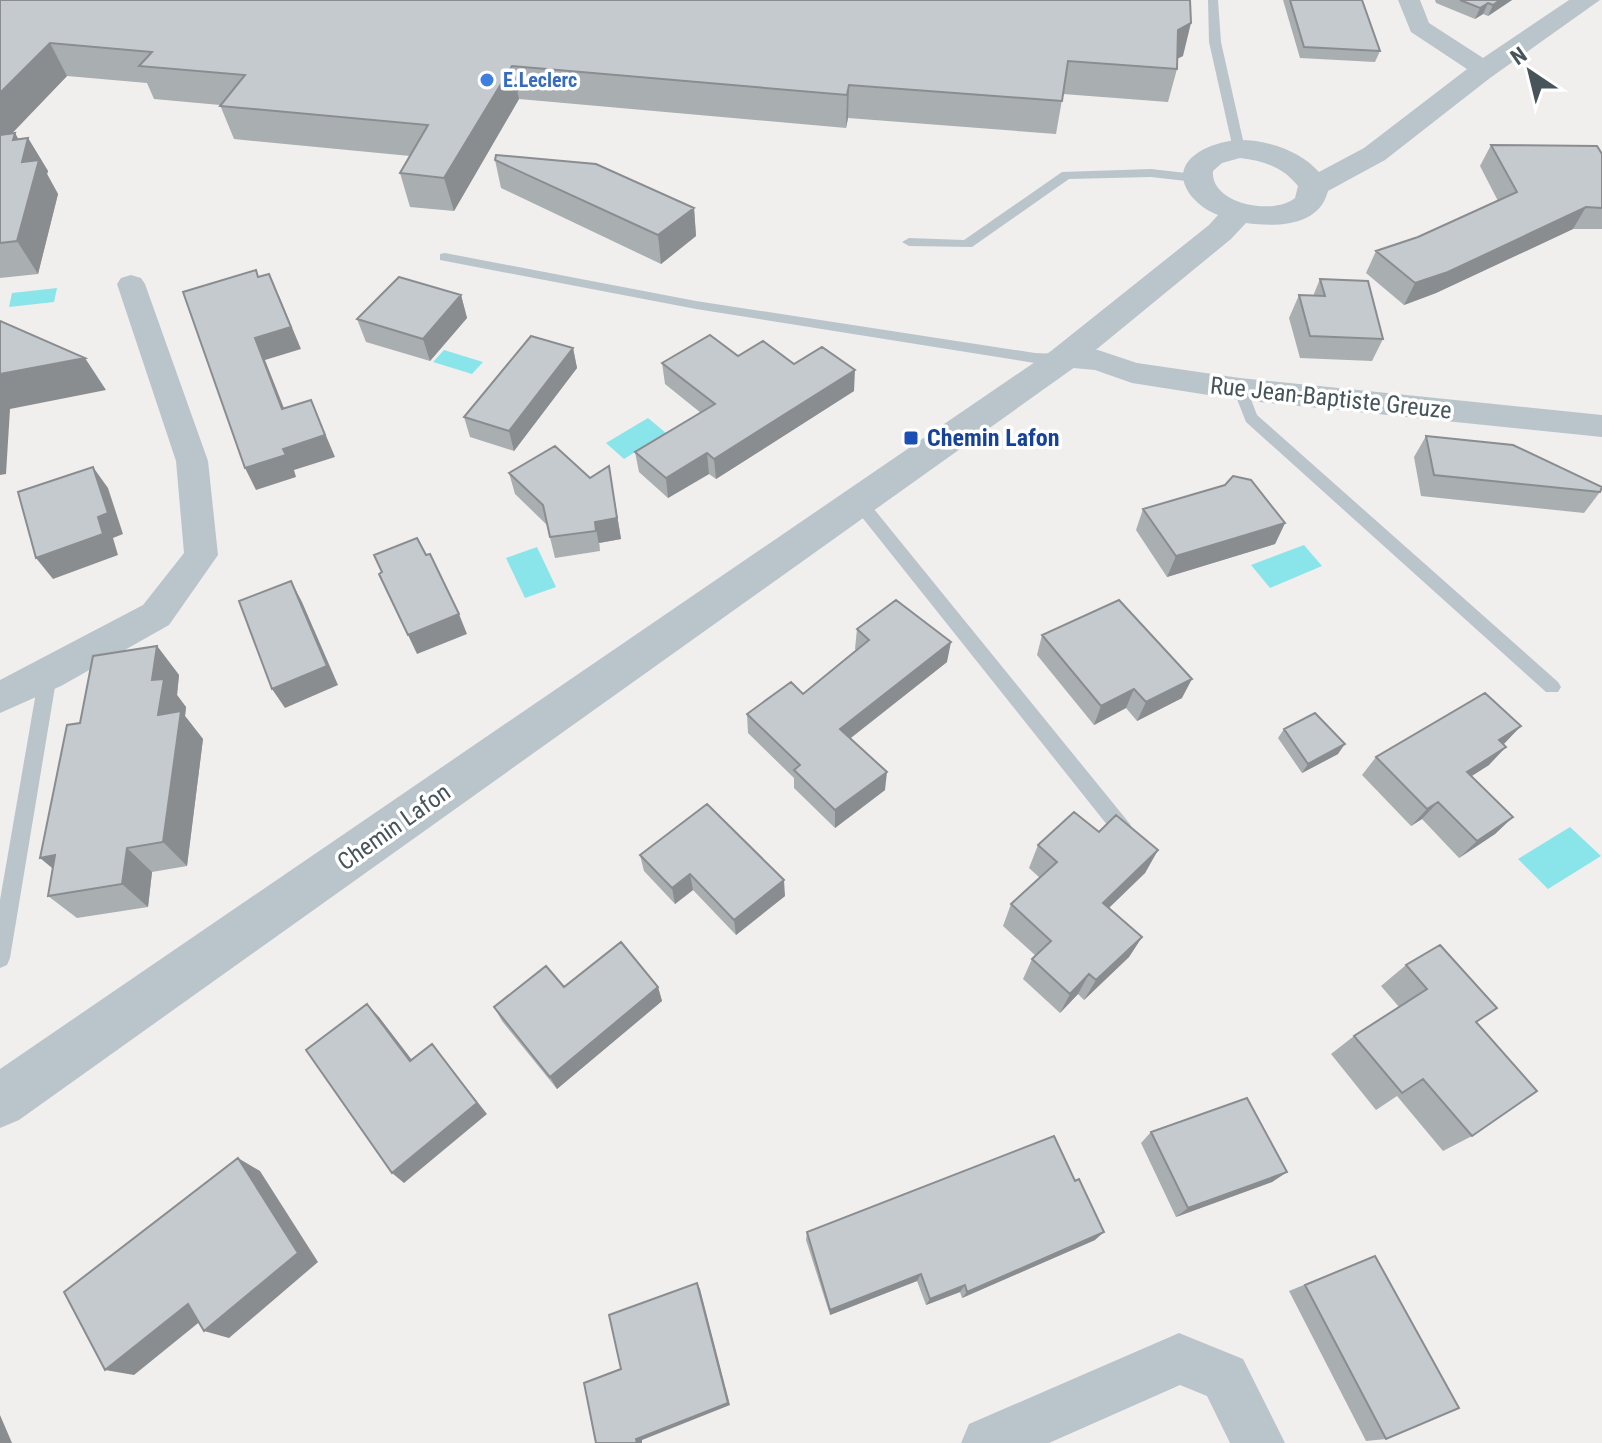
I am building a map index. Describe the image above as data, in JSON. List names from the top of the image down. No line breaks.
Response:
{"streets":{"street":["Rue Jean-Baptiste Greuze","Chemin Lafon"]},"crossings":[["Rue Jean-Baptiste Greuze","Chemin Lafon"]],"places":{"other":["E.Leclerc"],"transit":["Chemin Lafon"]},"north":"top left"}
